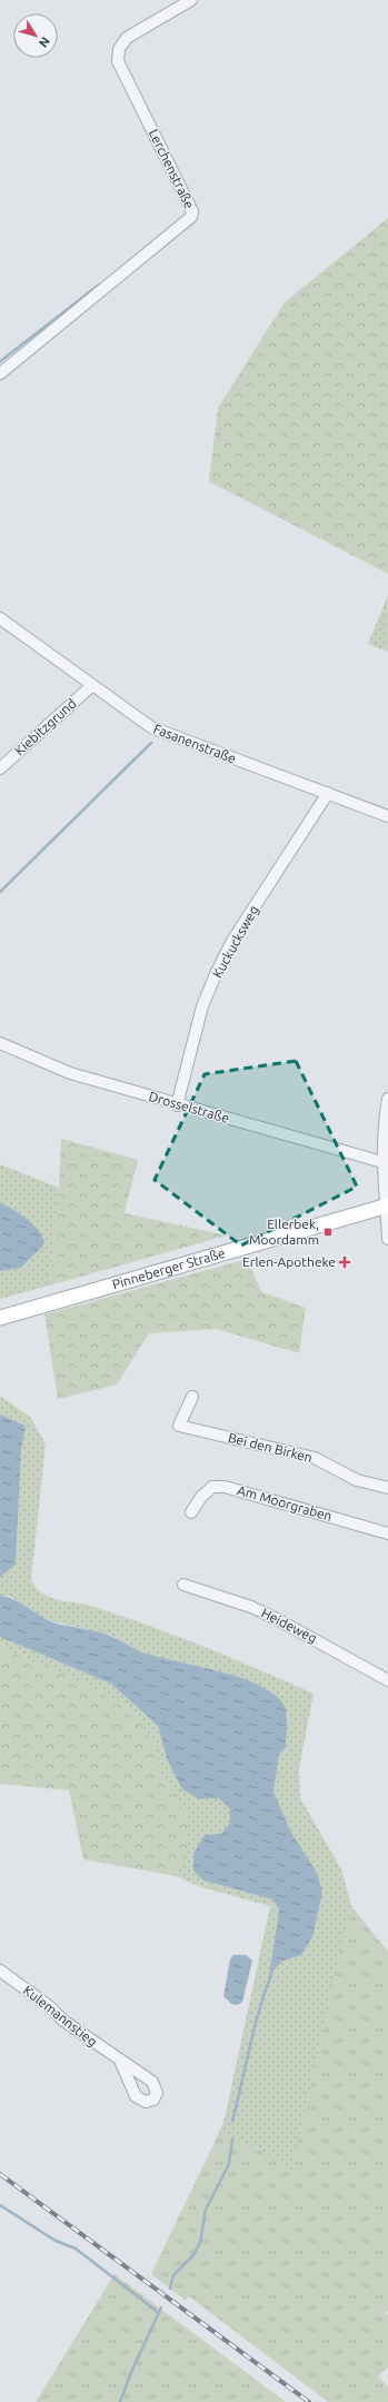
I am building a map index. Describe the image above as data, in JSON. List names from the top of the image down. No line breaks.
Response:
{"streets":{"main road":["Pinneberger Straße"],"street":["Lerchenstraße","Kiebitzgrund","Fasanenstraße","Kuckucksweg","Drosselstraße","Bei den Birken","Am Moorgraben","Heideweg","Kulemannstieg"]},"crossings":[["Kiebitzgrund","Fasanenstraße"],["Fasanenstraße","Kuckucksweg"],["Kuckucksweg","Drosselstraße"]],"places":{"transit":["Ellerbek, Moordamm"],"health":["Erlen-Apotheke"]},"north":"bottom right"}
